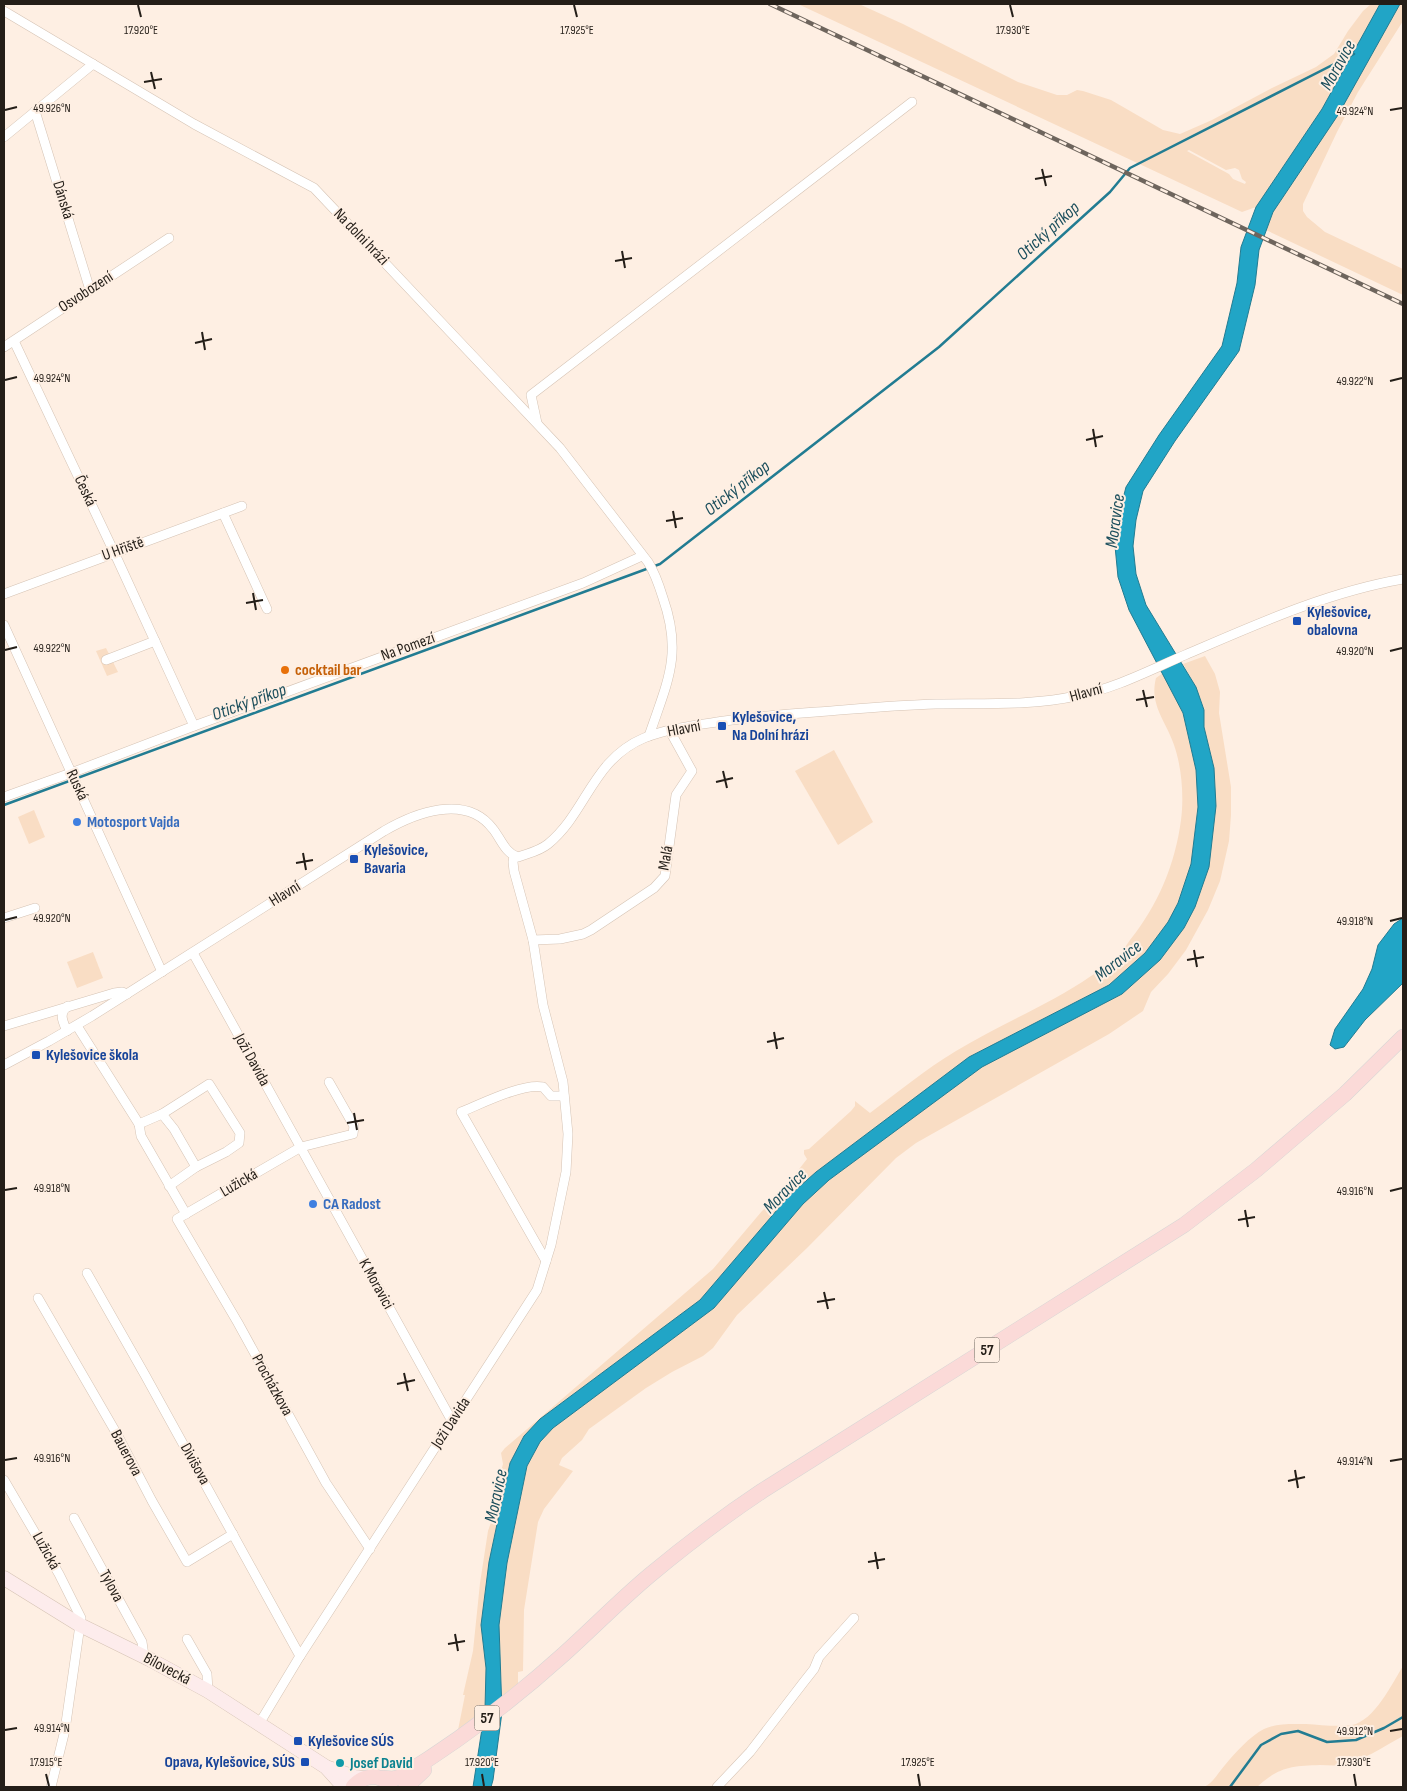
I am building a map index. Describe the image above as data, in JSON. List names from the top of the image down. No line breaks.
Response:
{"streets":{"main road":["57","Bílovecká"],"street":["Dánská","Na dolni hrázi","Osvobození","Česká","U Hřiště","Na Pomezí","Hlavní","Ruská","Malá","Joži Davida","Lužická","K Moravici","Procházkova","Bauerova","Divišova","Tylova"]},"crossings":[["Dánská","Osvobození"],["Na dolni hrázi","Na Pomezí"],["Na dolni hrázi","Hlavní"],["Osvobození","Česká"],["Česká","U Hřiště"],["Česká","Na Pomezí"],["Na Pomezí","Ruská"],["Hlavní","Ruská"],["Hlavní","Malá"],["Hlavní","Joži Davida"],["Malá","Joži Davida"],["Joži Davida","Lužická"],["Joži Davida","K Moravici"],["Joži Davida","Procházkova"],["Joži Davida","Divišova"],["Joži Davida","Bílovecká"],["Lužická","K Moravici"],["Lužická","Procházkova"],["Lužická","Bílovecká"],["57","Bílovecká"],["Bauerova","Divišova"],["Tylova","Bílovecká"]],"water":["Moravice","Otický příkop"],"places":{"transit":["Kylešovice, obalovna","Kylešovice, Na Dolní hrázi","Kylešovice, Bavaria","Kylešovice škola","Kylešovice SÚS","Opava, Kylešovice, SÚS"],"other":["cocktail bar","Motosport Vajda","CA Radost","Josef David"]},"coordinates":["17.920°E","17.925°E","17.930°E","49.926°N","49.924°N","49.922°N","49.920°N","49.918°N","49.916°N","49.914°N","49.912°N","17.915°E"]}
